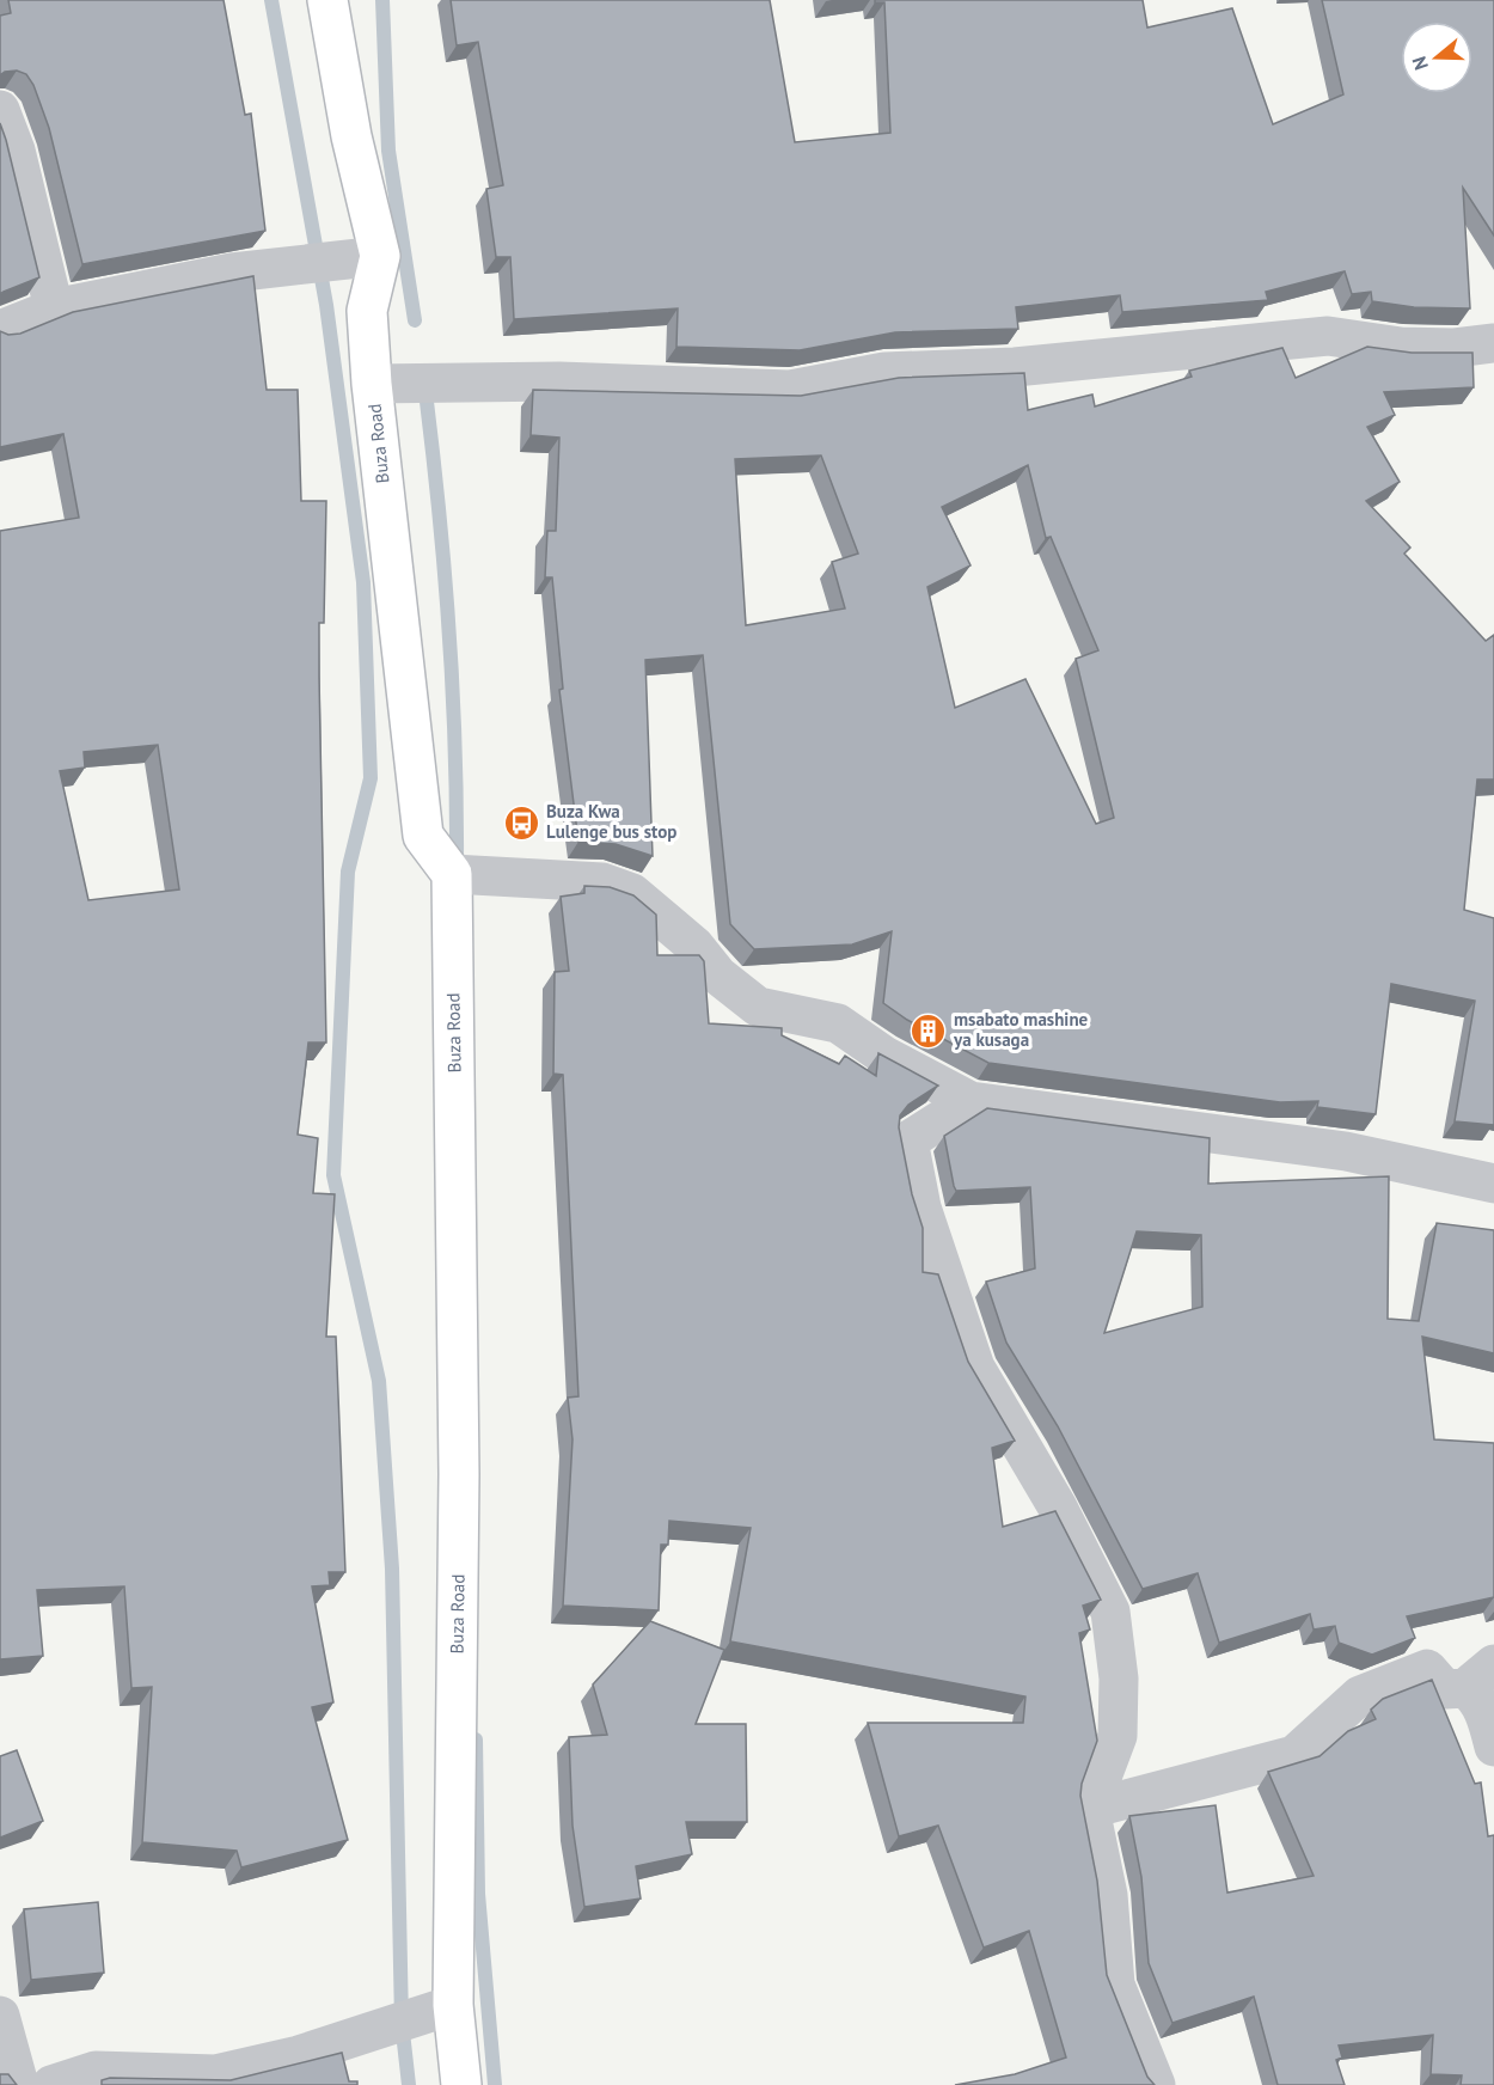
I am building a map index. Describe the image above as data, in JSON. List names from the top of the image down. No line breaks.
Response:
{"streets":{"main road":["Buza Road"]},"places":{"bus stop":["Buza Kwa Lulenge bus stop"],"building":["msabato mashine ya kusaga"]},"north":"left"}
